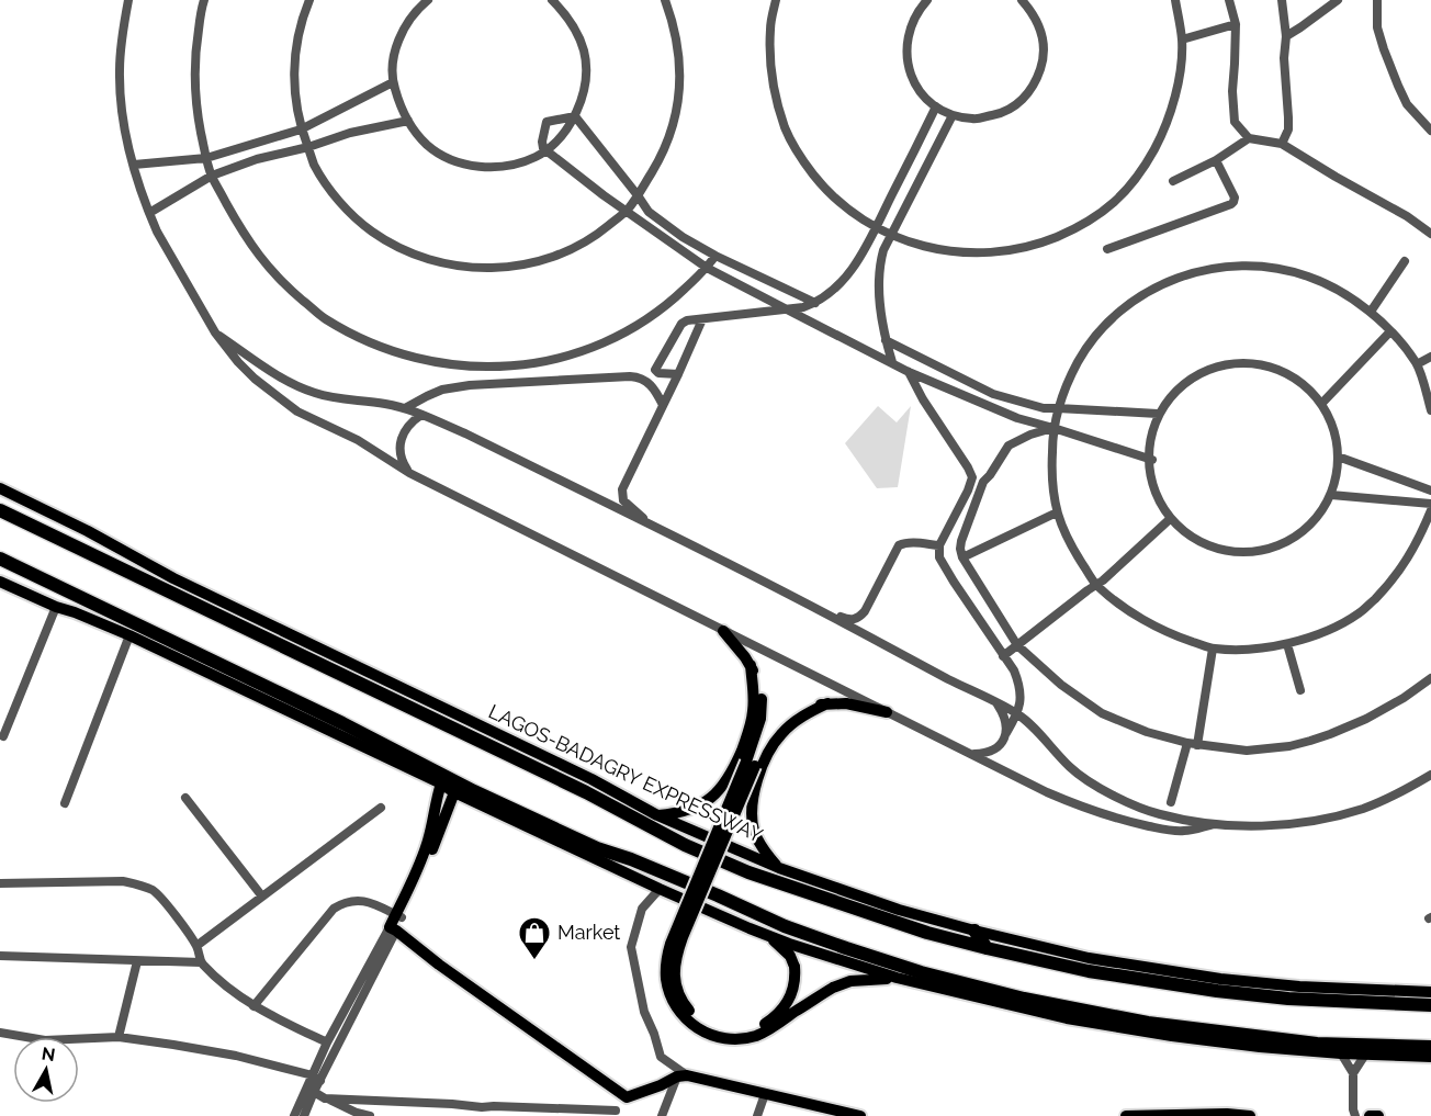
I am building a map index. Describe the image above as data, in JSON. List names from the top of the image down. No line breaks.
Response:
{"streets":{"highway":["LAGOS-BADAGRY EXPRESSWAY"]},"places":{"shop":["Market"]},"north":"top"}
